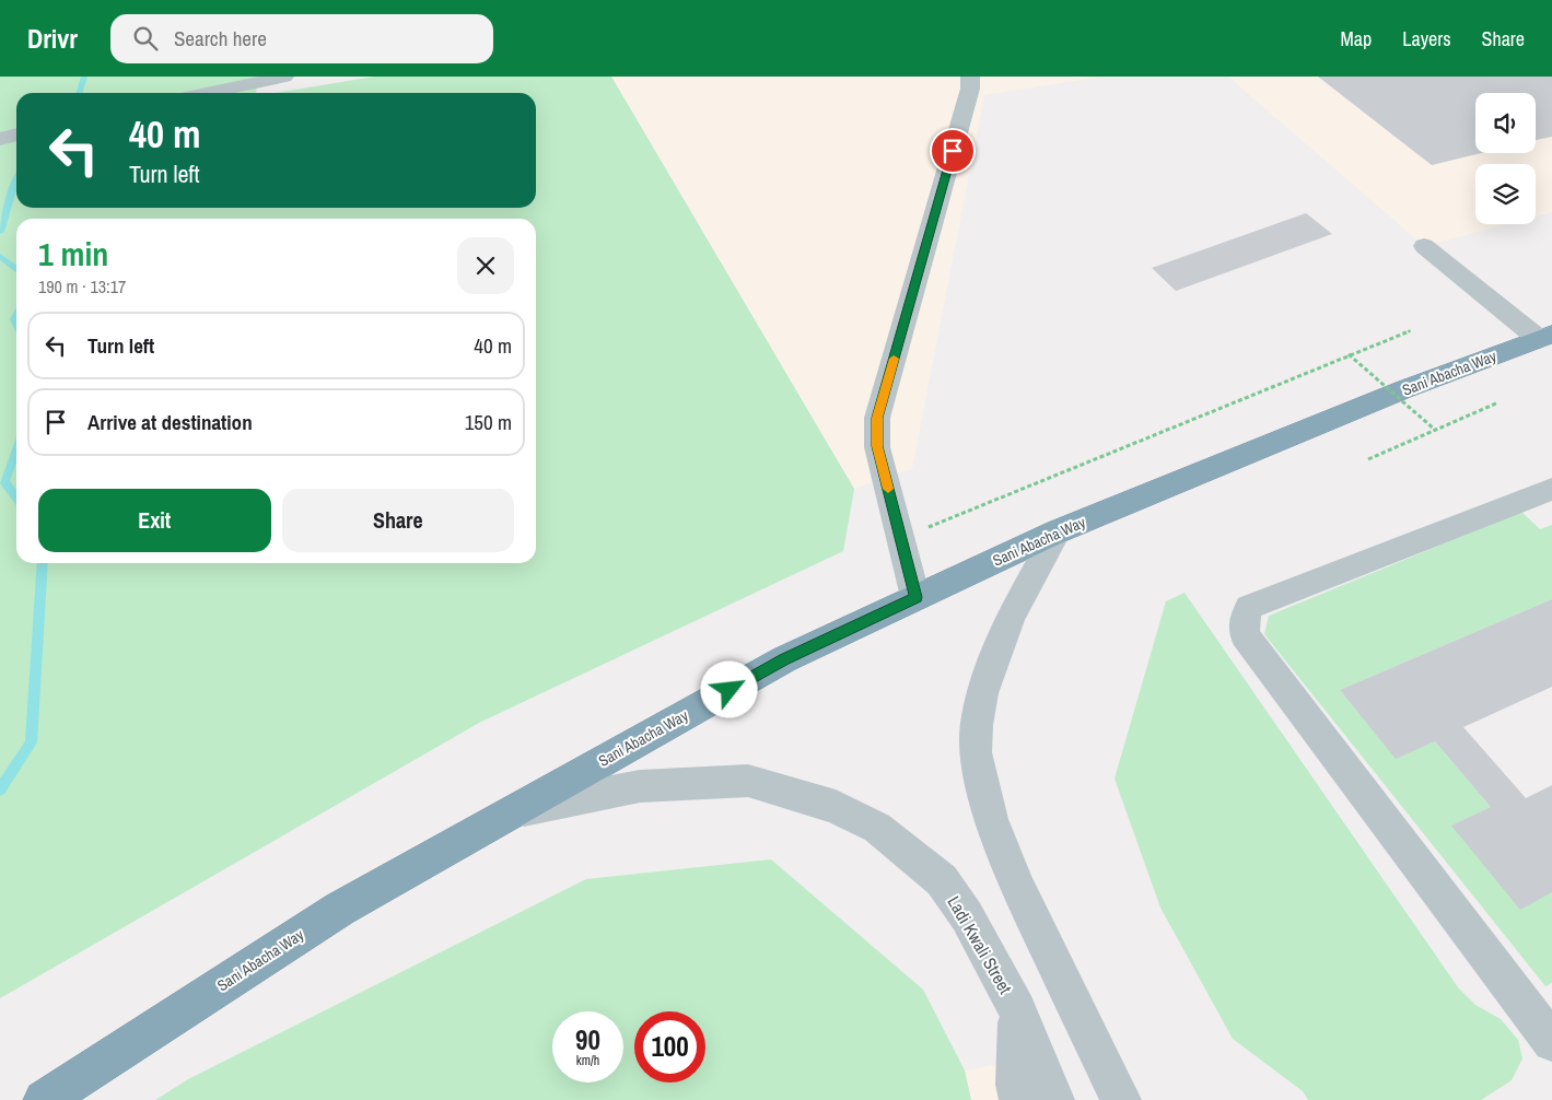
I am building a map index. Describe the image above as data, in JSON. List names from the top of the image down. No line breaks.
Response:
{"streets":{"highway":["Sani Abacha Way"],"street":["Ladi Kwali Street"]},"crossings":[["Sani Abacha Way","Ladi Kwali Street"]],"page":{"header":"Drivr","search":"Search here","nav":["Map","Layers","Share"],"turn":["40 m","Turn left"],"heading":["1 min","190 m · 13:17"],"list":[{"name":"Turn left","value":"40 m"},{"name":"Arrive at destination","value":"150 m"}],"buttons":["Exit","Share"],"speed":"90 km/h","limit":"100"}}
